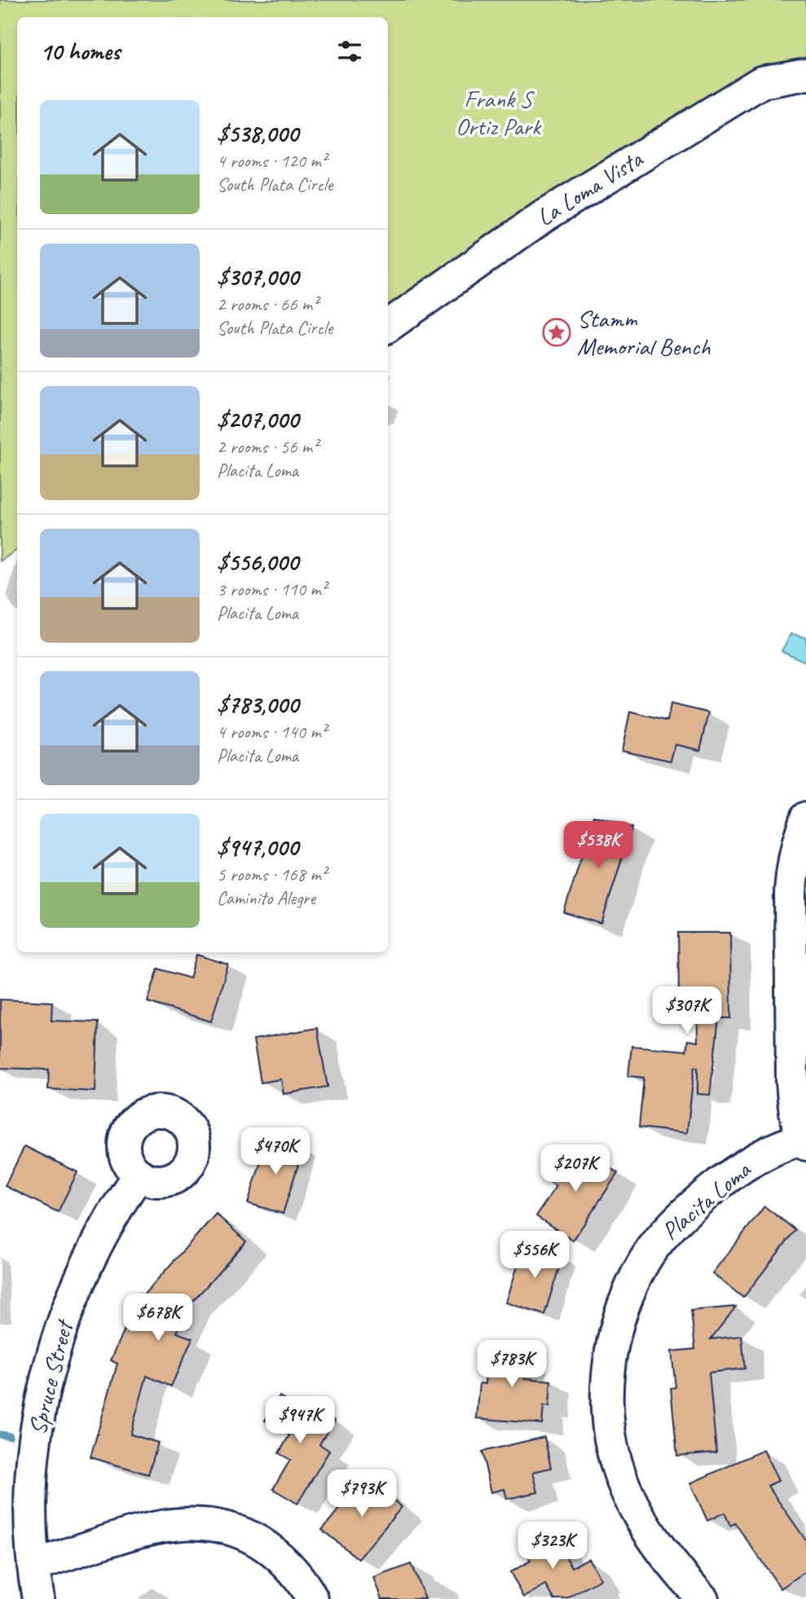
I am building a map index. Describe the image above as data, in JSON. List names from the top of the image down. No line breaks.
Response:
{"streets":{"street":["La Loma Vista","Placita Loma","Spruce Street"]},"parks":["Frank S Ortiz Park"],"places":{"place":["Stamm Memorial Bench"]},"page":{"heading":"10 homes","list":[{"name":"$538,000","note":"4 rooms · 120 m² · South Plata Circle"},{"name":"$307,000","note":"2 rooms · 66 m² · South Plata Circle"},{"name":"$207,000","note":"2 rooms · 56 m² · Placita Loma"},{"name":"$556,000","note":"3 rooms · 110 m² · Placita Loma"},{"name":"$783,000","note":"4 rooms · 140 m² · Placita Loma"},{"name":"$947,000","note":"5 rooms · 168 m² · Caminito Alegre"}],"price":["$538K","$307K","$470K","$207K","$556K","$678K","$783K","$947K","$793K","$323K"]}}
